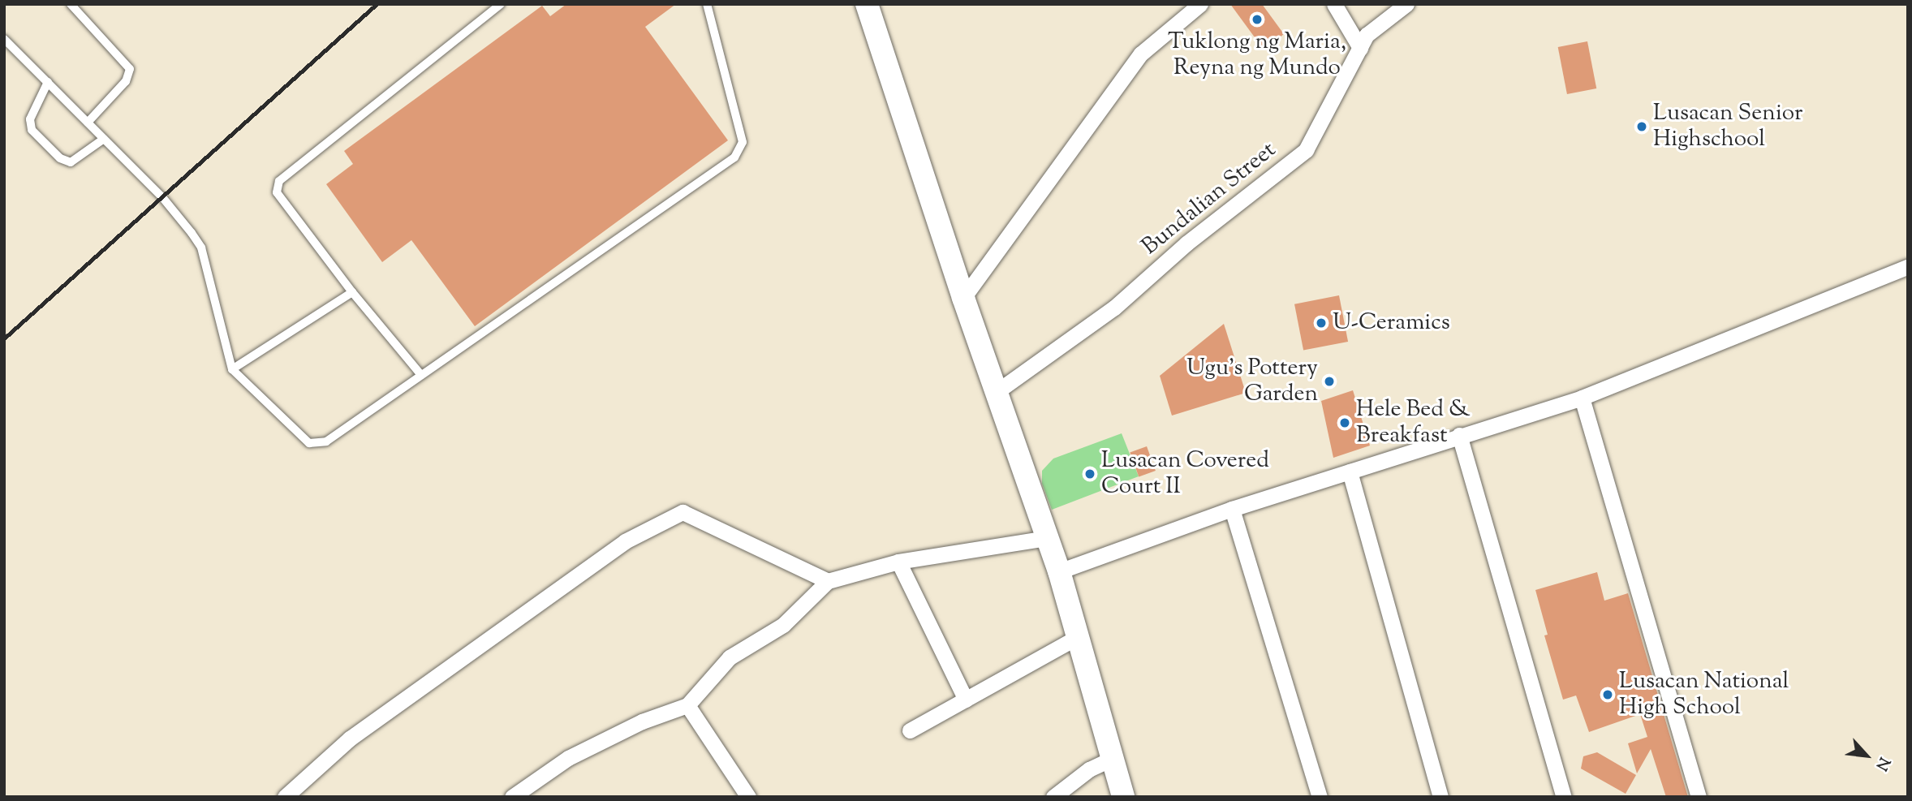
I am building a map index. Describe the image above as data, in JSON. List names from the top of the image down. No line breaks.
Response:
{"streets":{"street":["Bundalian Street"]},"places":["Tuklong ng Maria, Reyna ng Mundo","Lusacan Senior Highschool","U-Ceramics","Ugu's Pottery Garden","Hele Bed & Breakfast","Lusacan Covered Court II","Lusacan National High School"],"north":"bottom right"}
